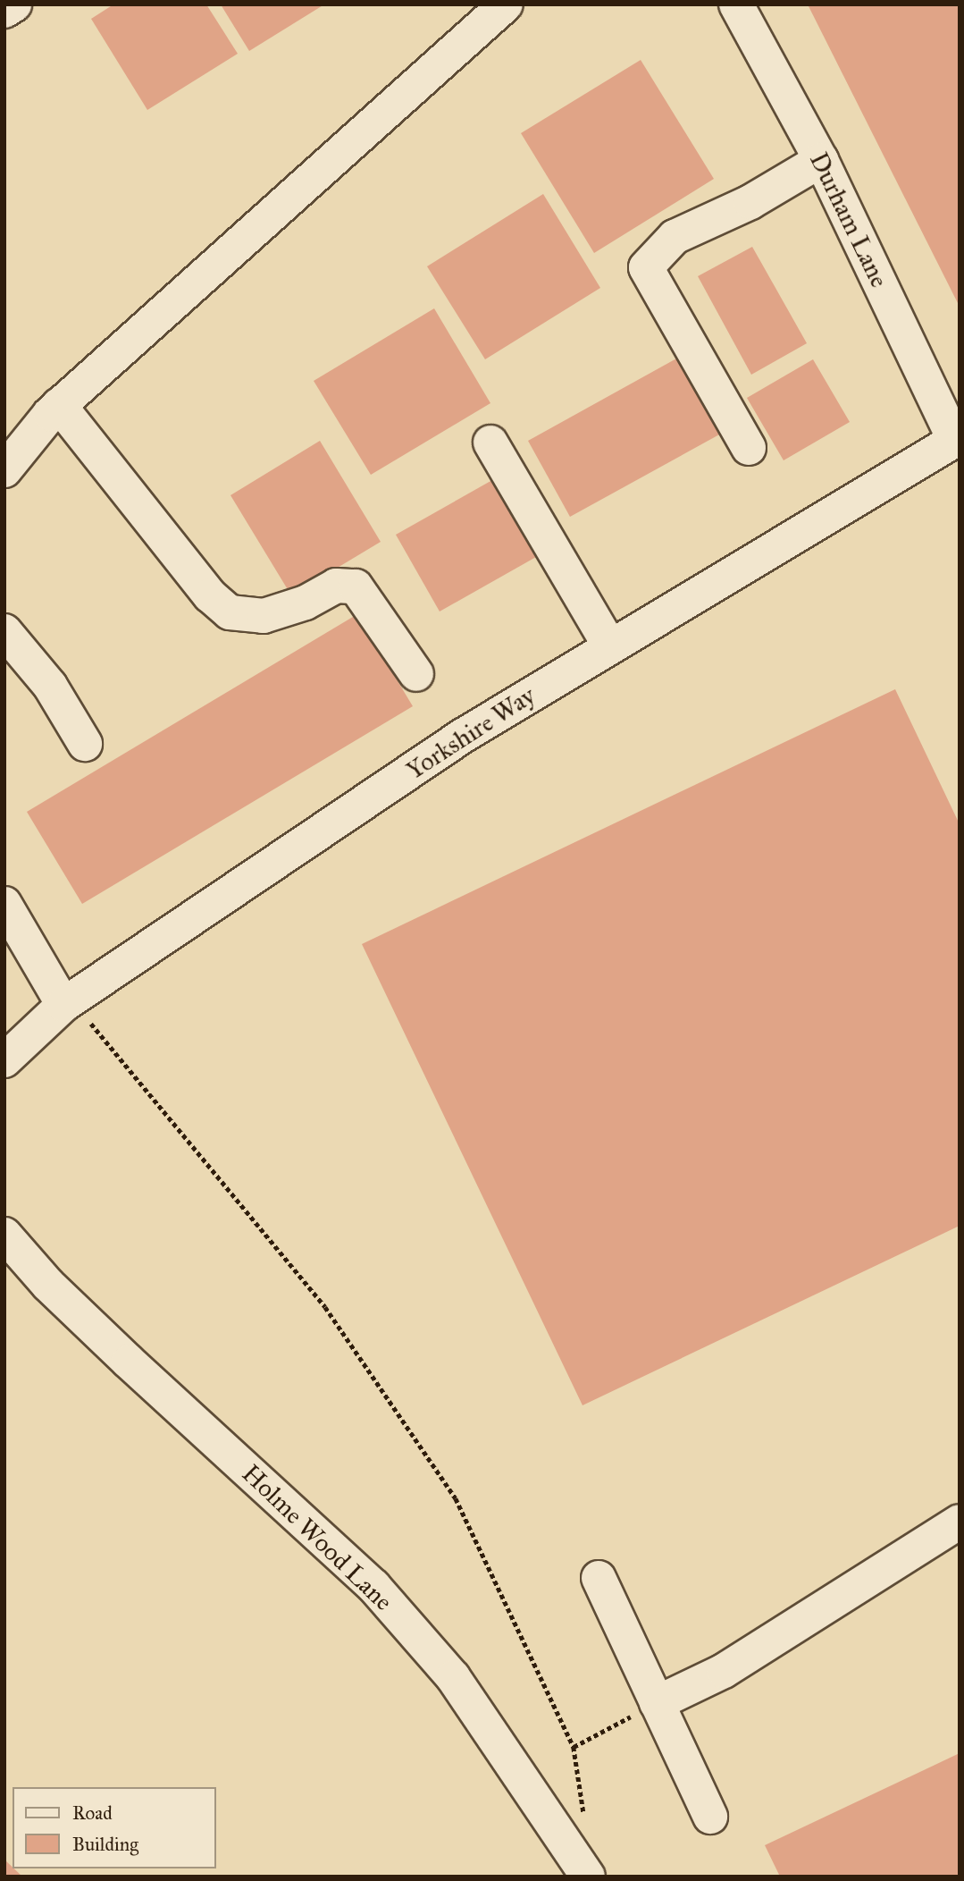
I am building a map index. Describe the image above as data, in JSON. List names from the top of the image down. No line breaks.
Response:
{"streets":{"street":["Durham Lane","Yorkshire Way","Holme Wood Lane"]},"crossings":[["Durham Lane","Yorkshire Way"]],"legend":["Road","Building"]}
